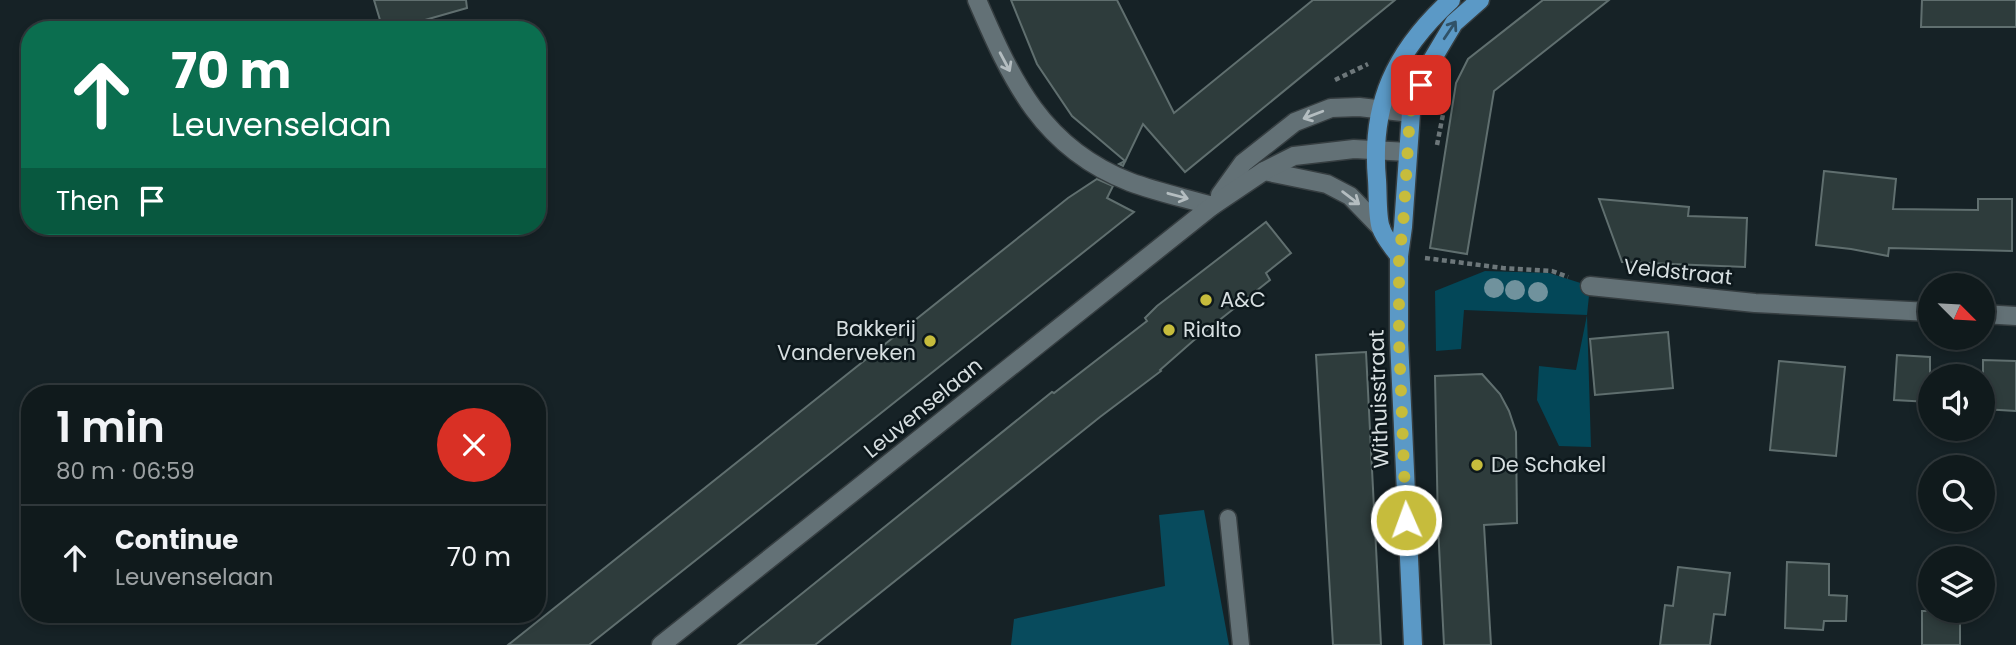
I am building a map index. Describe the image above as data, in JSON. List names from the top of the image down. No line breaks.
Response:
{"streets":{"main road":["Withuisstraat"],"street":["Veldstraat","Leuvenselaan"]},"crossings":[["Withuisstraat","Leuvenselaan"]],"places":["A&C","Rialto","Bakkerij Vanderveken","De Schakel"],"north":"bottom right","page":{"turn":["70 m","Leuvenselaan"],"then":"Then","heading":["1 min","80 m · 06:59"],"list":[{"name":"Continue","note":"Leuvenselaan","value":"70 m"}]}}
